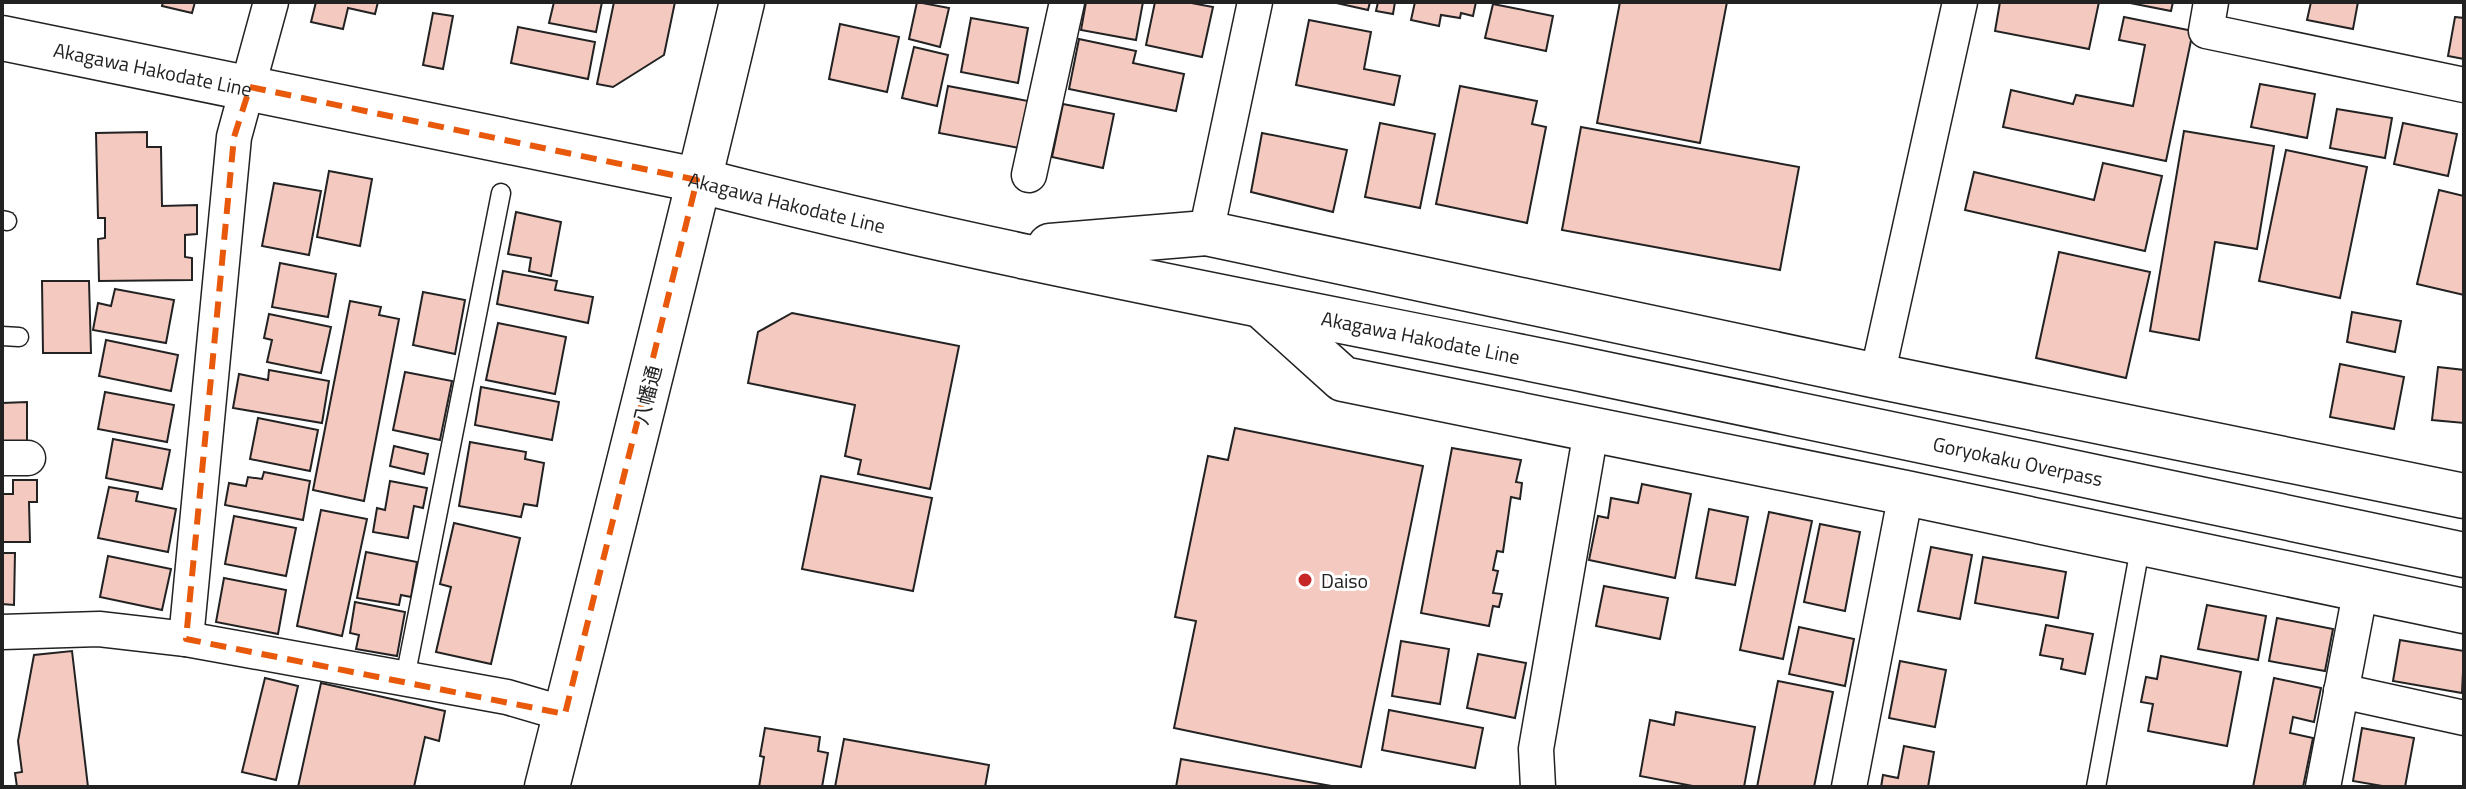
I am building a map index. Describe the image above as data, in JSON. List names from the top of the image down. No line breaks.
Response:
{"streets":{"main road":["Akagawa Hakodate Line","八幡通","Goryokaku Overpass"]},"crossings":[["Akagawa Hakodate Line","八幡通"],["Akagawa Hakodate Line","Goryokaku Overpass"]],"places":["Daiso"]}
